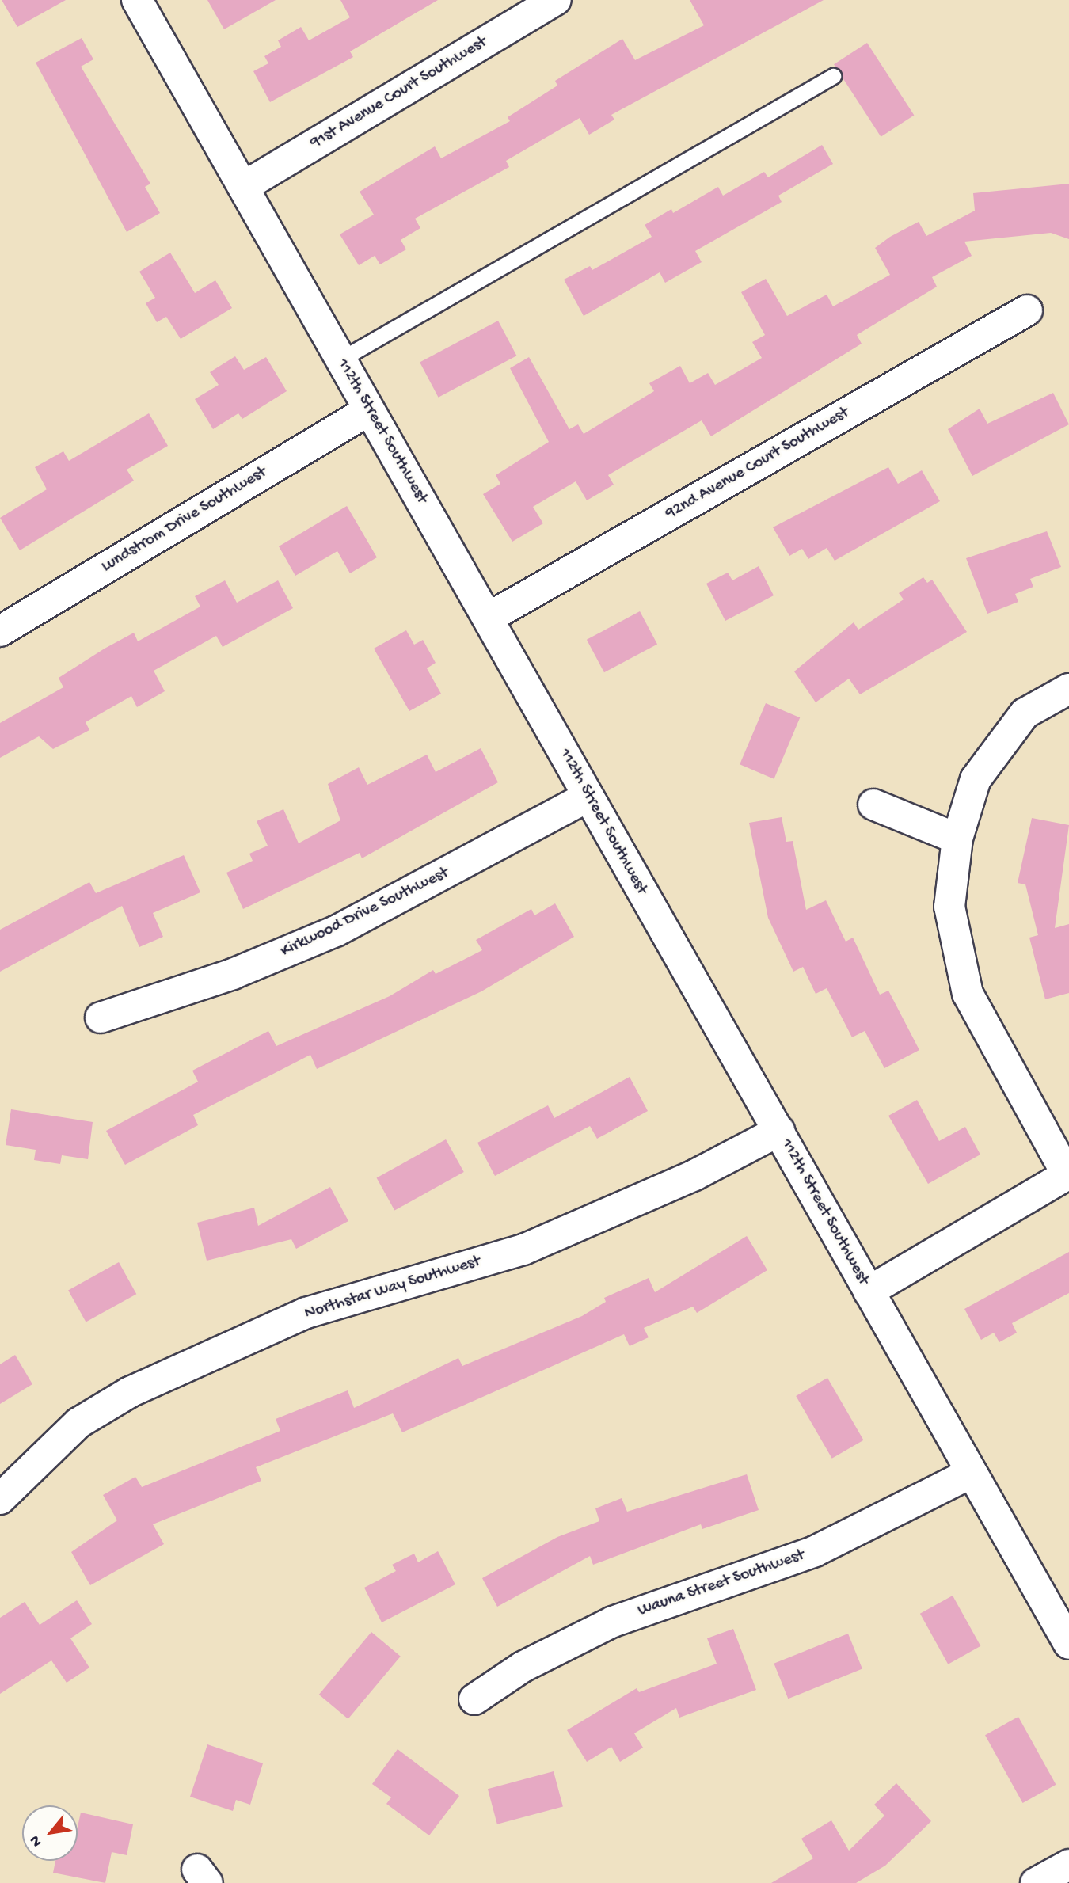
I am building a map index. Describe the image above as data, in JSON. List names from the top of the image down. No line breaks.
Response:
{"streets":{"street":["91st Avenue Court Southwest","112th Street Southwest","92nd Avenue Court Southwest","Lundstrom Drive Southwest","Kirkwood Drive Southwest","Northstar Way Southwest","Wauna Street Southwest"]},"crossings":[["91st Avenue Court Southwest","112th Street Southwest"],["112th Street Southwest","92nd Avenue Court Southwest"],["112th Street Southwest","Lundstrom Drive Southwest"],["112th Street Southwest","Kirkwood Drive Southwest"],["112th Street Southwest","Northstar Way Southwest"],["112th Street Southwest","Wauna Street Southwest"]],"north":"bottom left"}
